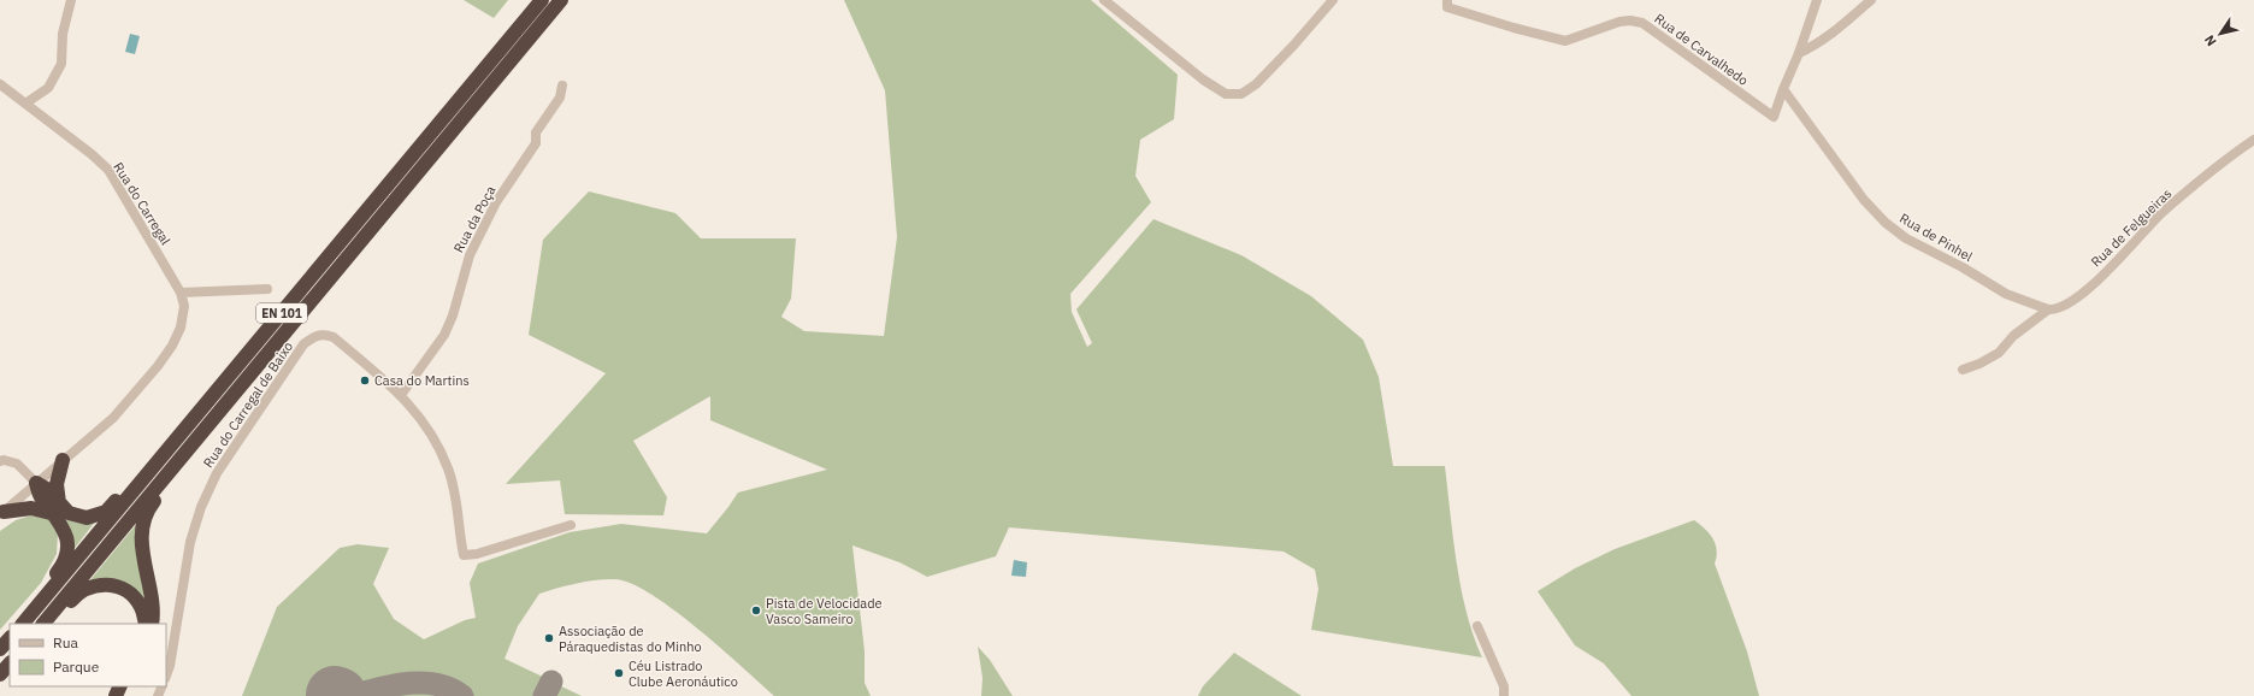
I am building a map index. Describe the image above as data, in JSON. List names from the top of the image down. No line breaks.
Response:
{"streets":{"highway":["EN 101"],"street":["Rua de Carvalhedo","Rua do Carregal","Rua da Poça","Rua de Felgueiras","Rua de Pinhel","Rua do Carregal de Baixo"]},"crossings":[["Rua de Carvalhedo","Rua de Pinhel"],["Rua da Poça","Rua do Carregal de Baixo"],["Rua de Felgueiras","Rua de Pinhel"]],"places":["Casa do Martins","Pista de Velocidade Vasco Sameiro","Associação de Páraquedistas do Minho","Céu Listrado Clube Aeronáutico"],"legend":["Rua","Parque"],"north":"bottom left"}
